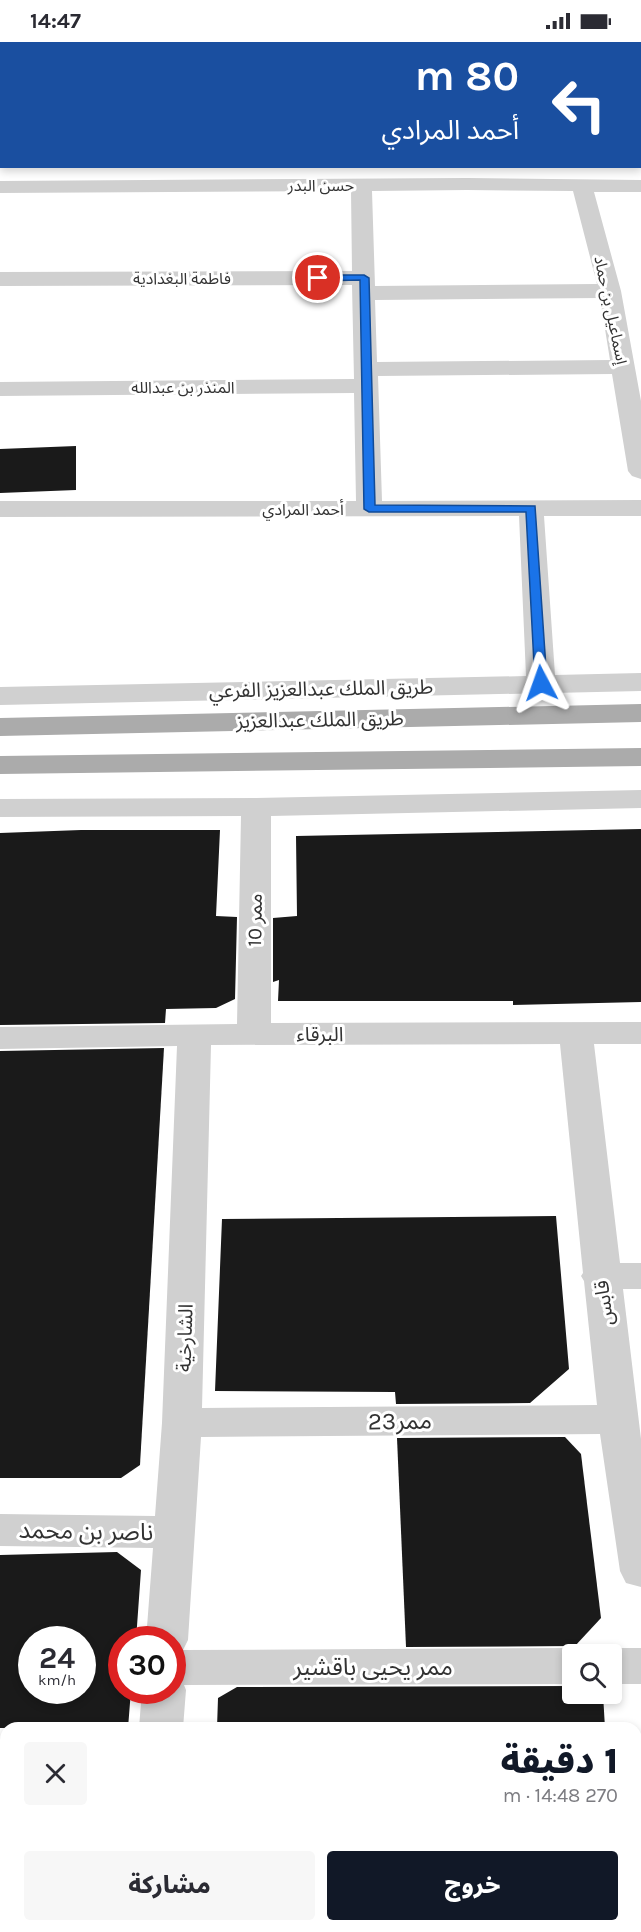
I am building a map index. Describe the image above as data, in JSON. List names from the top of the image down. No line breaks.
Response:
{"streets":{"main road":["طريق الملك عبدالعزيز"],"street":["حسن البدر","فاطمة البغدادية","إسماعيل بن حماد","المنذر بن عبدالله","أحمد المرادي","طريق الملك عبدالعزيز الفرعي","ممر 10","البرقاء","قابس","الشارخية","ممر23","ناصر بن محمد","ممر يحيى باقشير"]},"crossings":[["حسن البدر","إسماعيل بن حماد"],["فاطمة البغدادية","إسماعيل بن حماد"],["إسماعيل بن حماد","المنذر بن عبدالله"],["ممر 10","البرقاء"],["البرقاء","قابس"],["البرقاء","الشارخية"],["قابس","ممر23"],["الشارخية","ممر23"],["الشارخية","ناصر بن محمد"]],"page":{"status":"14:47","turn":["80 m","أحمد المرادي"],"speed":"24 km/h","limit":"30","heading":["1 دقيقة","270 m · 14:48"],"buttons":["خروج","مشاركة"]}}
